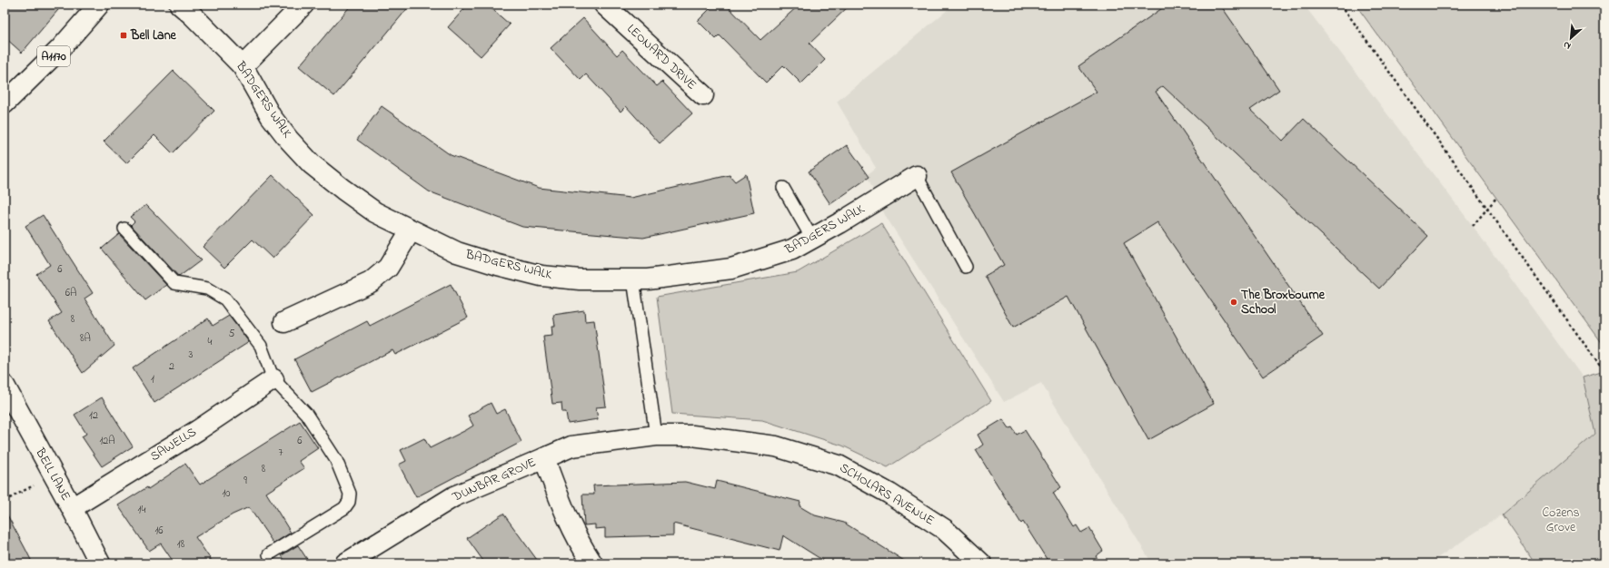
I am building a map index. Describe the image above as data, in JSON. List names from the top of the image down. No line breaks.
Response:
{"streets":{"street":["A1170","LEONARD DRIVE","BADGERS WALK","SAWELLS","BELL LANE","DUNBAR GROVE","SCHOLARS AVENUE"]},"crossings":[["SAWELLS","BELL LANE"],["DUNBAR GROVE","SCHOLARS AVENUE"]],"parks":["Cozens Grove"],"places":{"transit":["Bell Lane"],"other":["The Broxbourne School"]},"house_numbers":["6","6A","8","5","8A","4","3","2","1","12","12A","6","7","8","9","10","14","16","18"],"north":"bottom left"}
